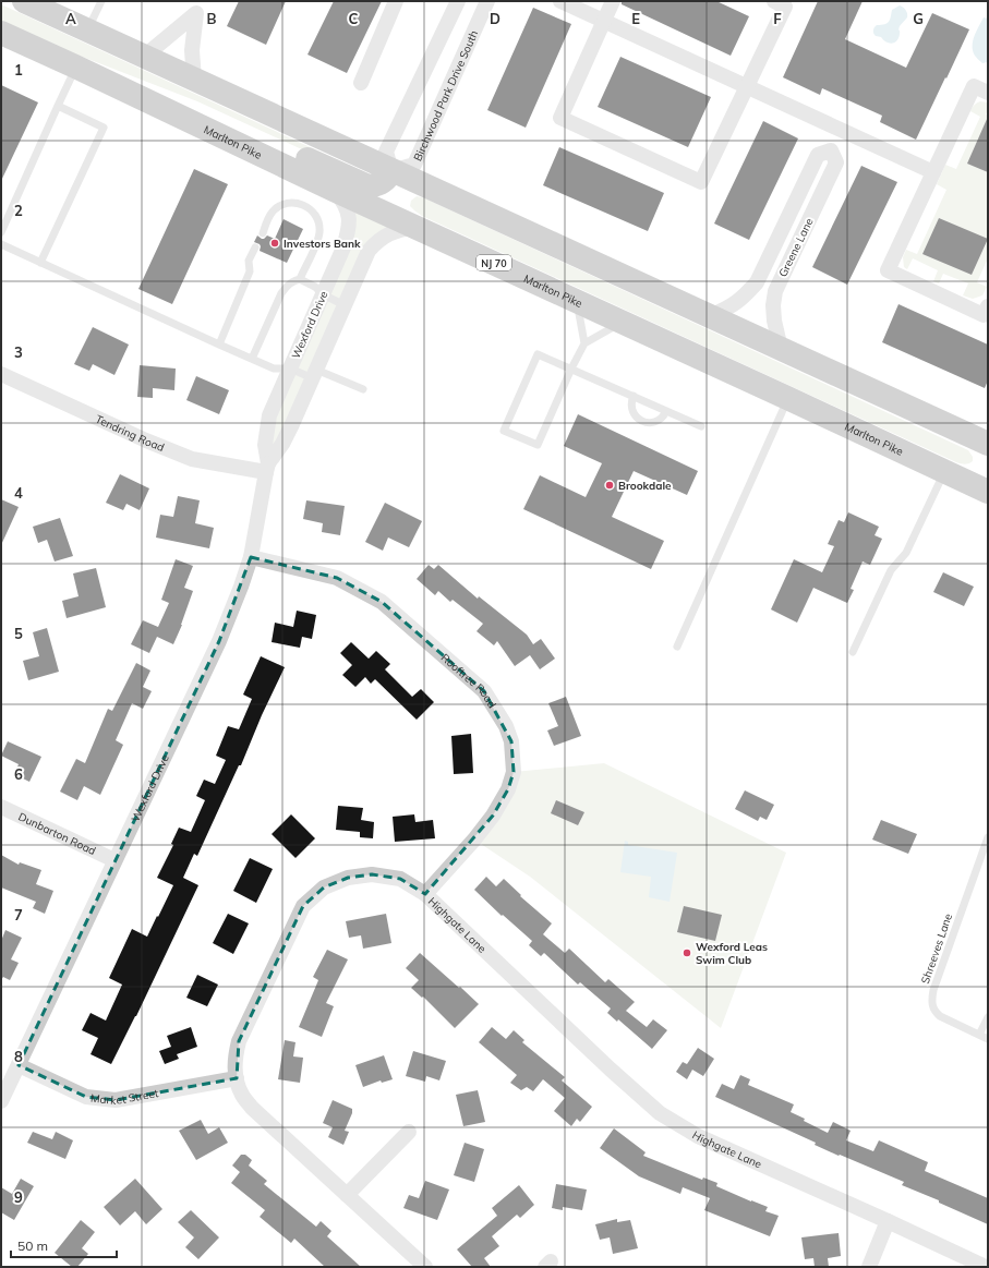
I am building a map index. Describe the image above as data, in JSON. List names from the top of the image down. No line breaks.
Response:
{"streets":{"highway":["Marlton Pike","NJ 70"],"street":["Birchwood Park Drive South","Greene Lane","Wexford Drive","Tendring Road","Rooftree Road","Dunbarton Road","Highgate Lane","Market Street"],"lane":["Shreeves Lane"]},"crossings":[["Marlton Pike","Wexford Drive"],["Wexford Drive","Tendring Road"],["Wexford Drive","Rooftree Road"],["Wexford Drive","Dunbarton Road"],["Wexford Drive","Market Street"],["Rooftree Road","Highgate Lane"],["Highgate Lane","Market Street"]],"places":["Investors Bank","Brookdale","Wexford Leas Swim Club"],"scale_bar":"50 m","grid":{"columns":["A","B","C","D","E","F","G"],"rows":["1","2","3","4","5","6","7","8","9"]}}
